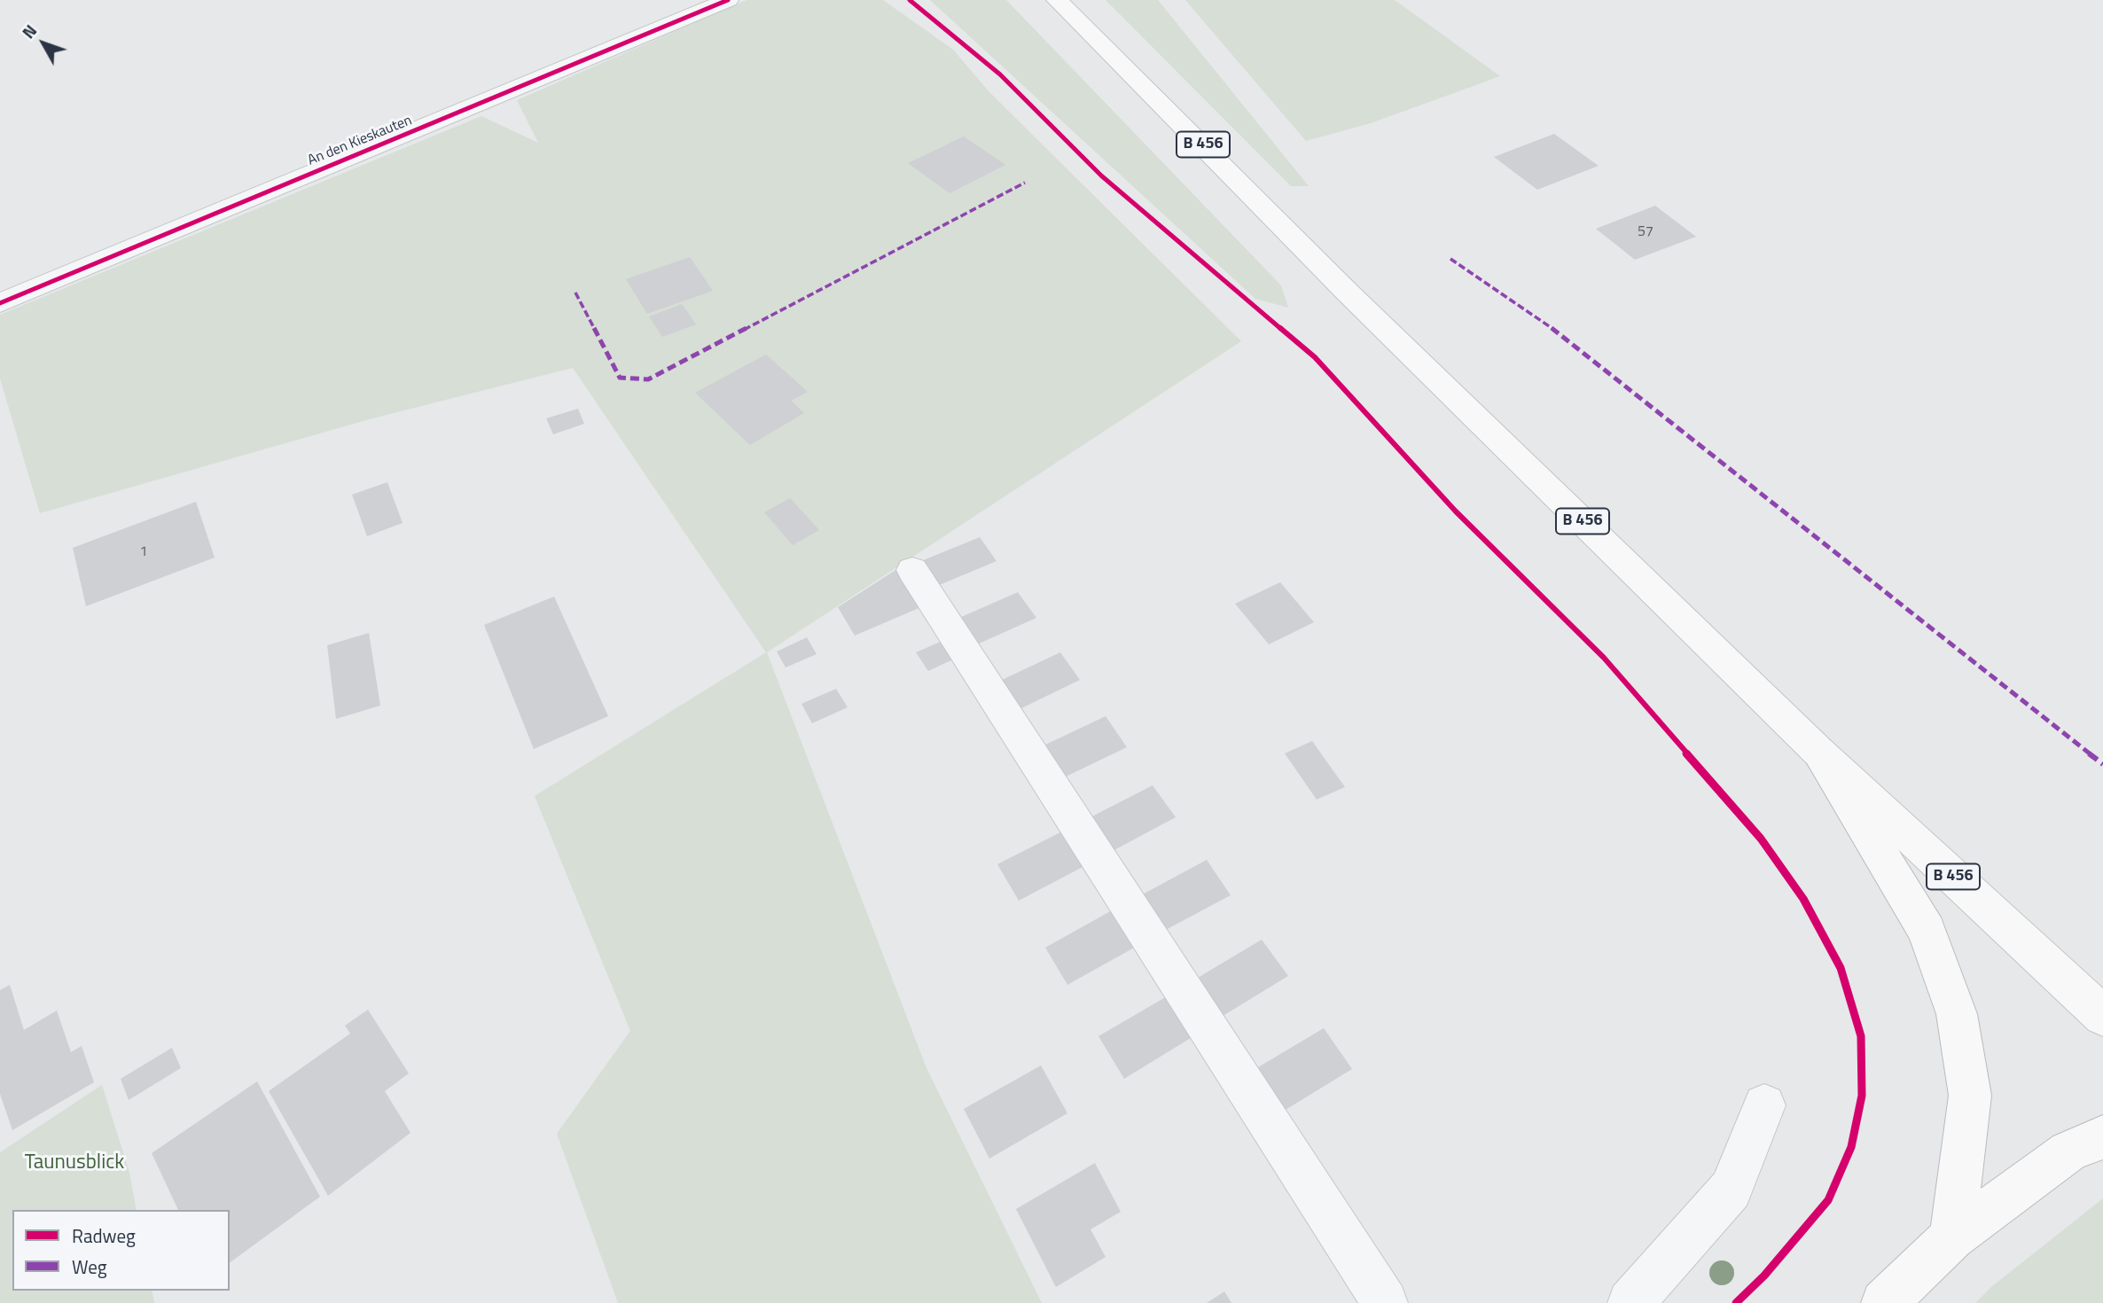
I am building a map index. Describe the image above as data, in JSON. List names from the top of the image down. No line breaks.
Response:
{"streets":{"main road":["B 456"],"lane":["An den Kieskauten"]},"parks":["Taunusblick"],"house_numbers":["57","1"],"legend":["Radweg","Weg"],"north":"top left"}
